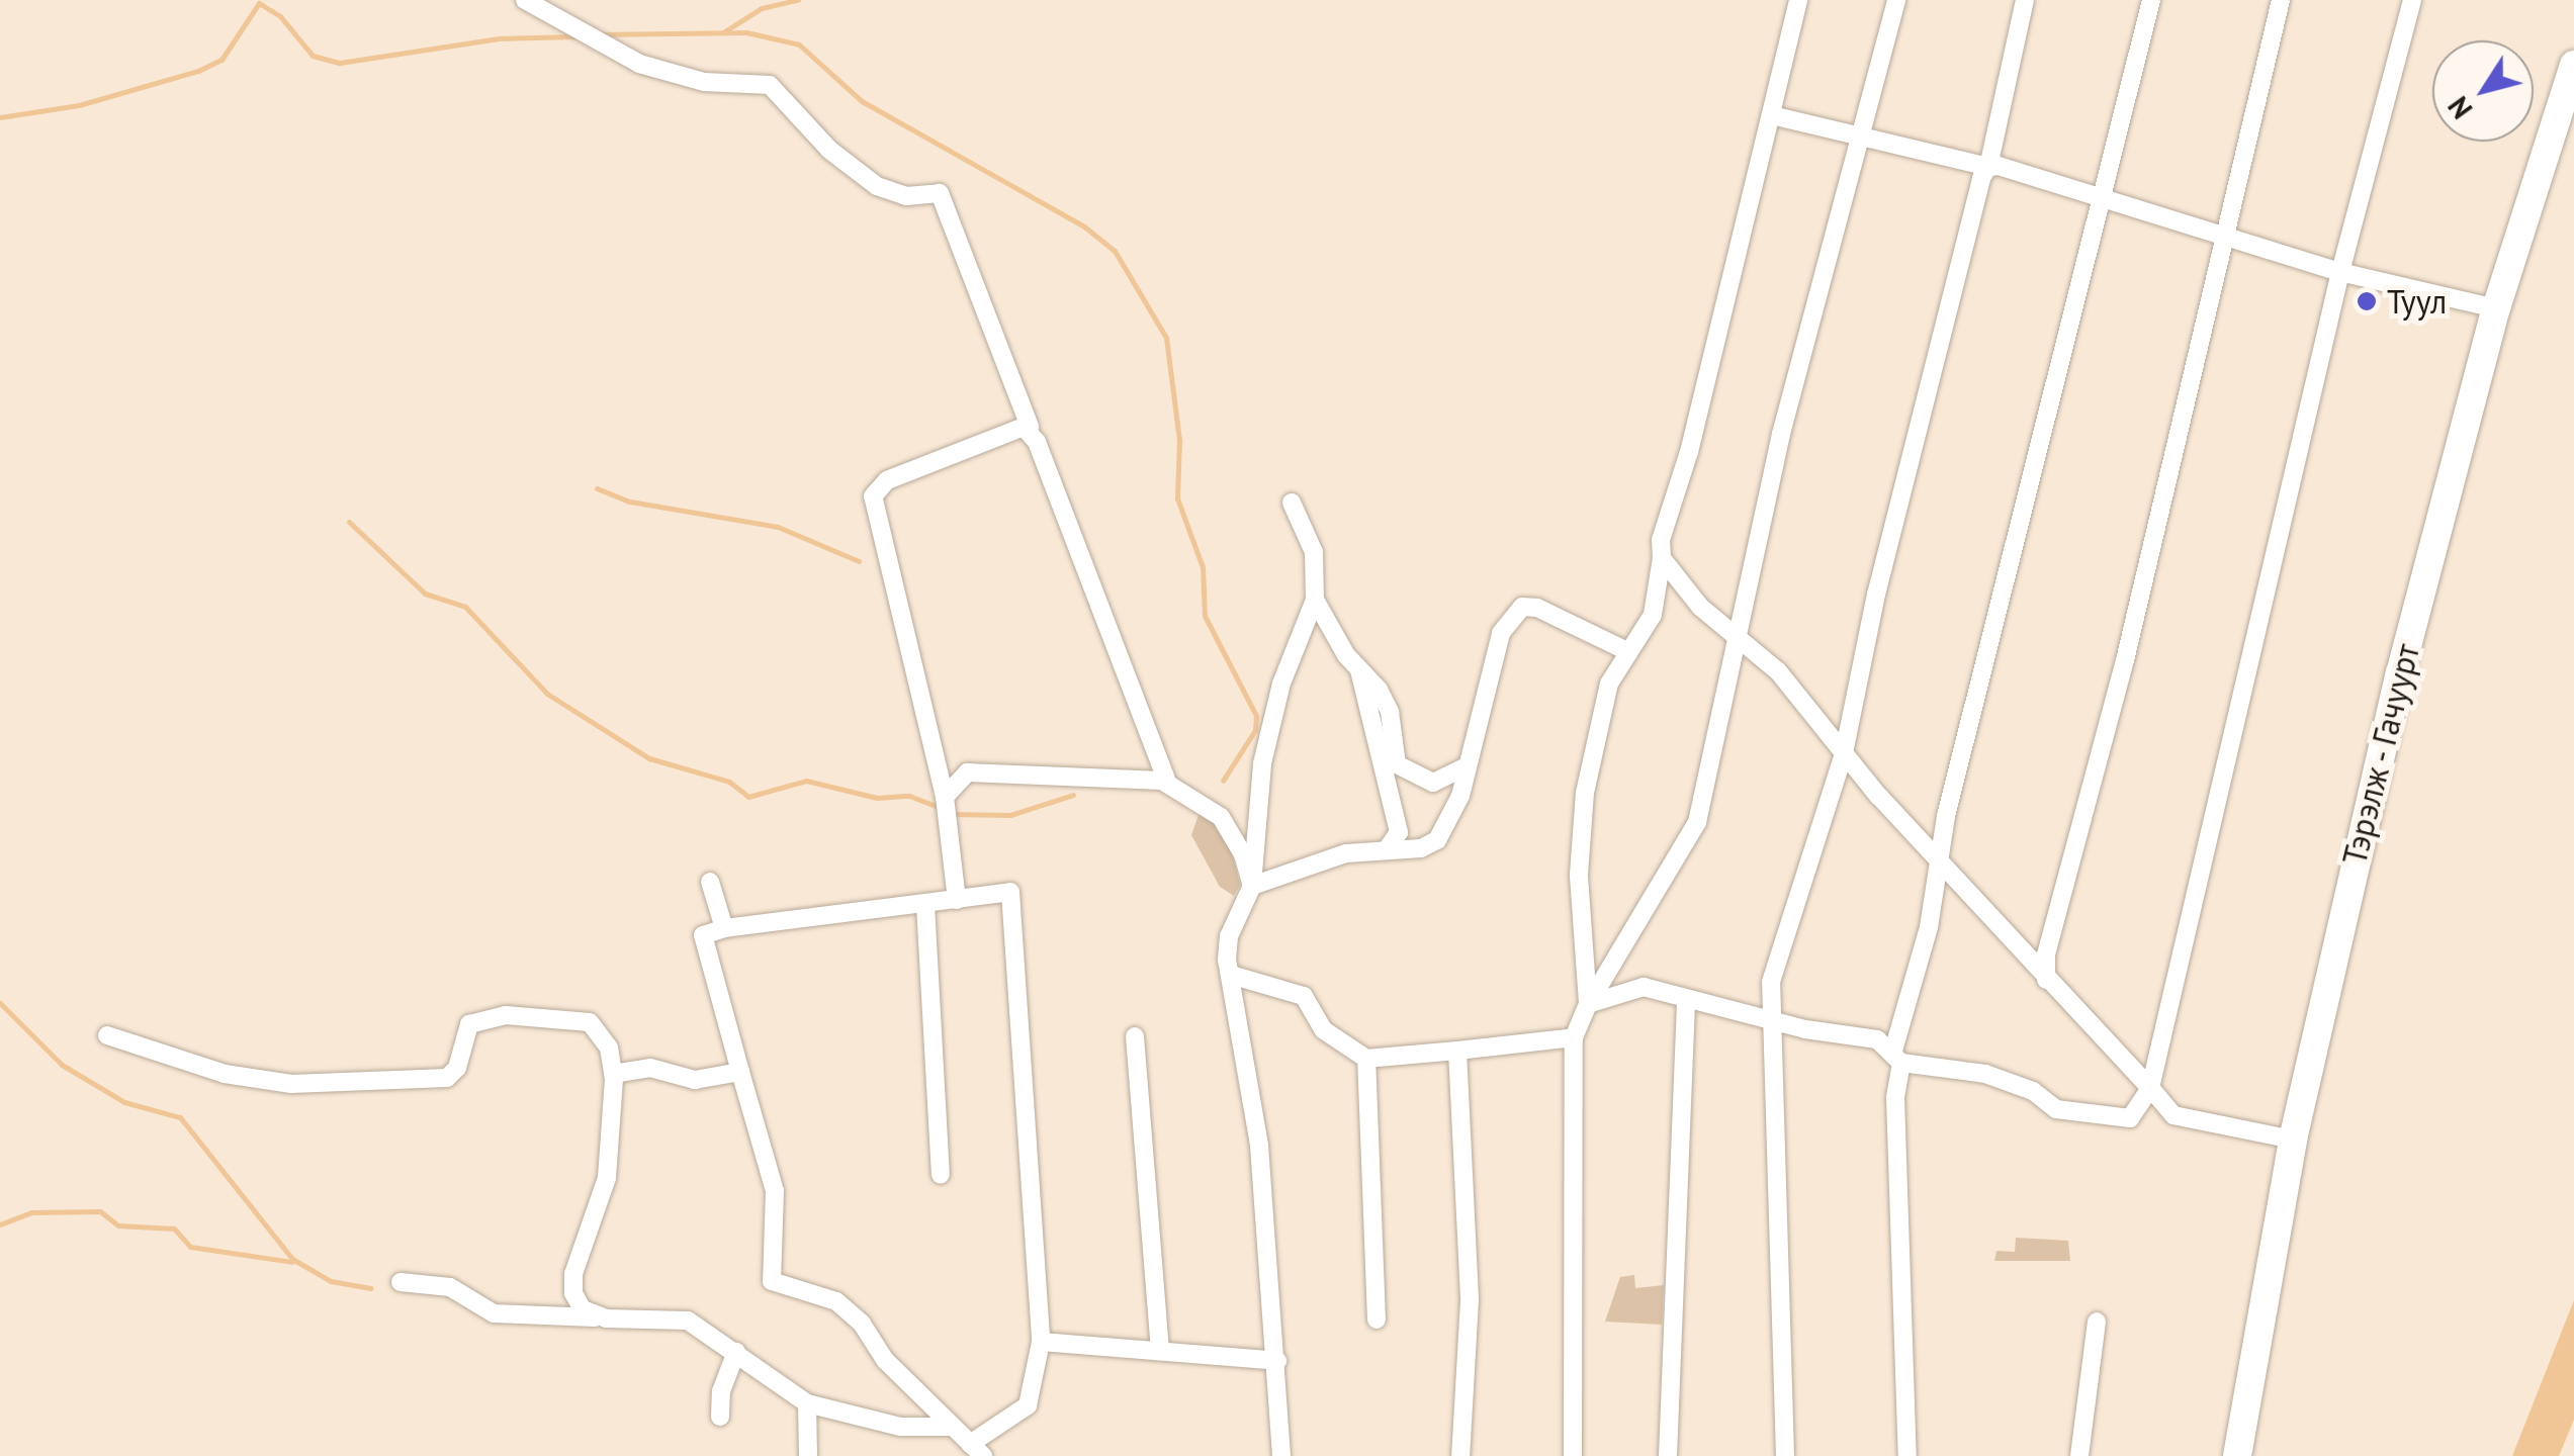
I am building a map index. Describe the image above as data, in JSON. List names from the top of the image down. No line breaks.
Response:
{"streets":{"main road":["Тэрэлж - Гачуурт"]},"places":["Туул"],"north":"bottom left"}
